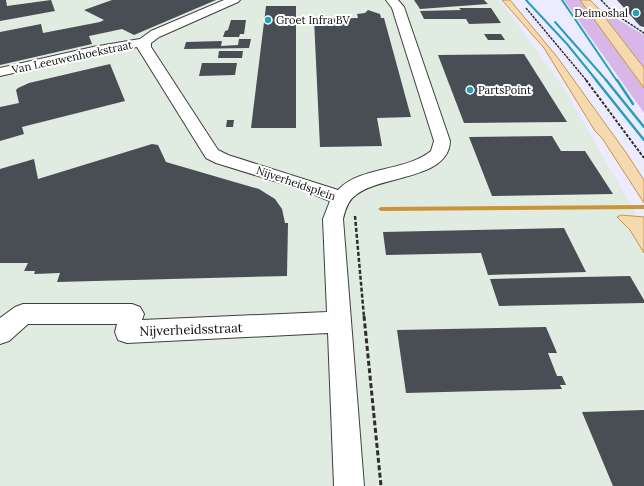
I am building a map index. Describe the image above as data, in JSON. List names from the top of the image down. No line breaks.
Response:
{"streets":{"street":["Van Leeuwenhoekstraat","Nijverheidsplein","Nijverheidsstraat"]},"crossings":[["Van Leeuwenhoekstraat","Nijverheidsplein"]],"places":["Deimoshal","Groet Infra BV","PartsPoint"]}
